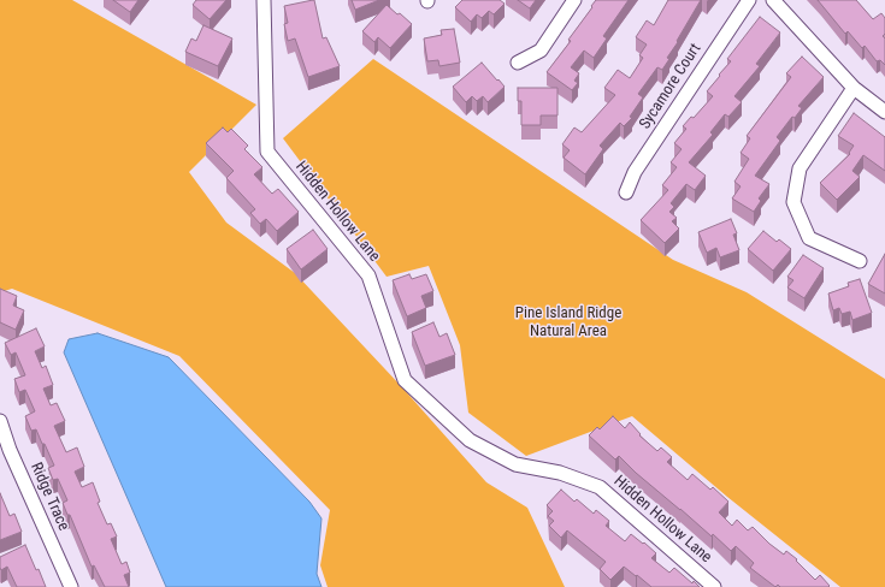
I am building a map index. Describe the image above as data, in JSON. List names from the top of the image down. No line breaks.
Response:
{"streets":{"street":["Sycamore Court","Hidden Hollow Lane","Ridge Trace"]},"parks":["Pine Island Ridge Natural Area"]}
